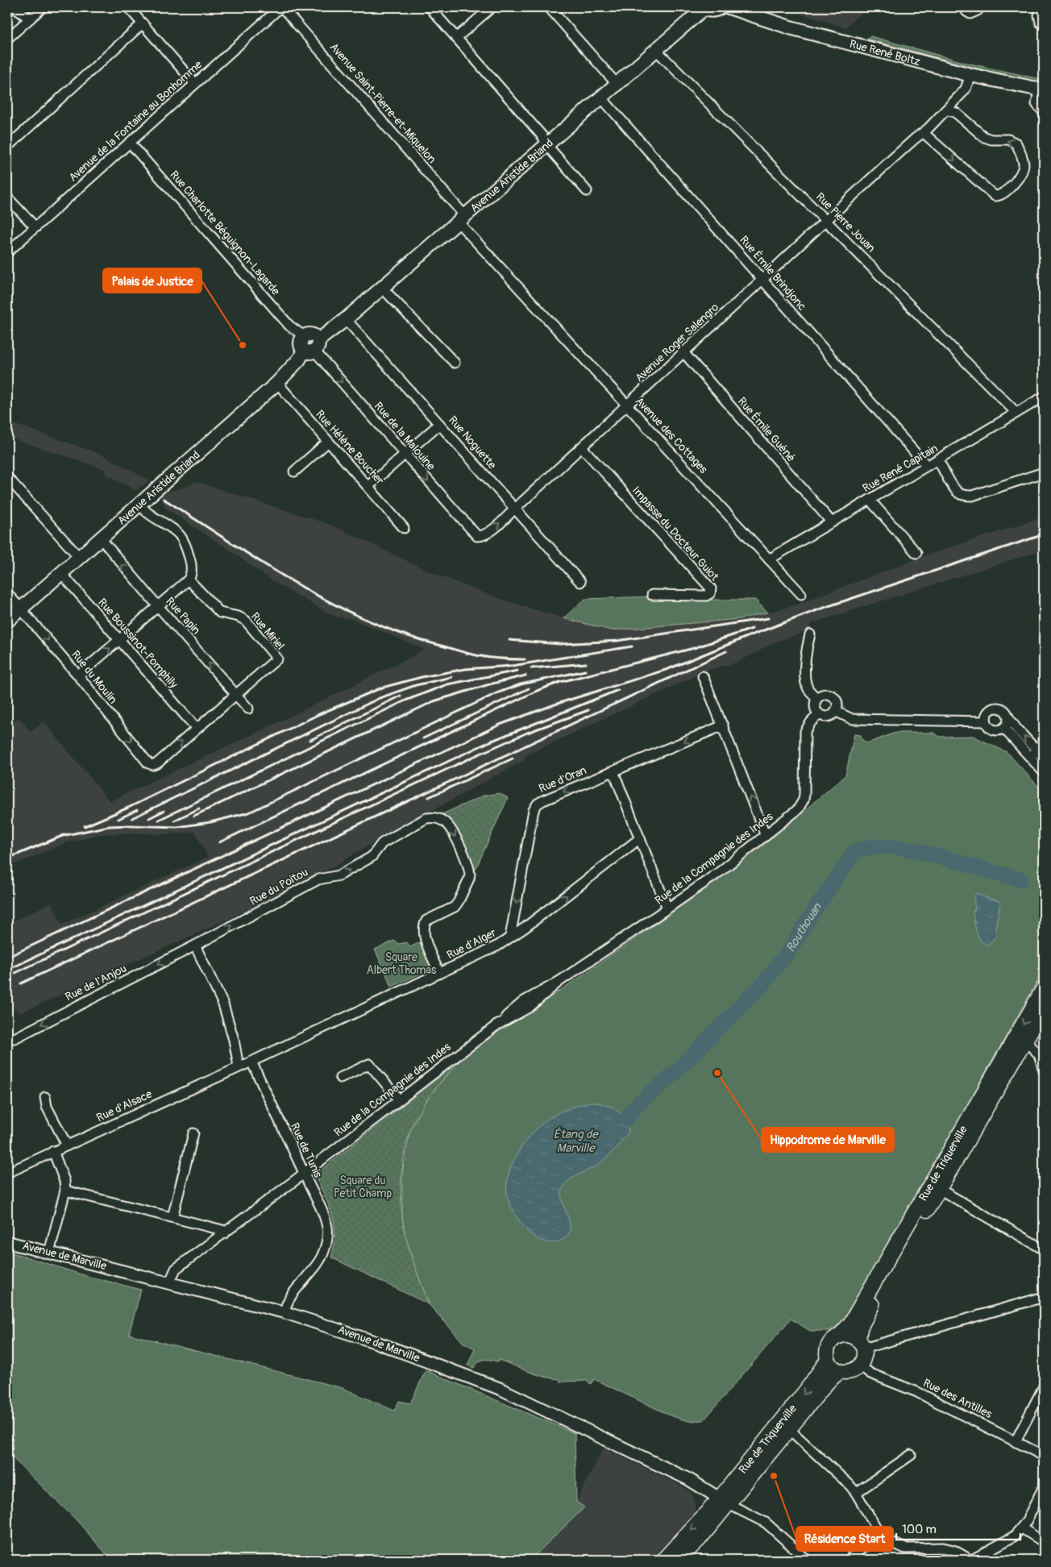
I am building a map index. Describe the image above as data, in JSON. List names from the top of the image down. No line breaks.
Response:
{"streets":{"main road":["Rue René Boltz","Avenue Aristide Briand","Rue de Triquerville"],"street":["Avenue Saint-Pierre-et-Miquelon","Avenue de la Fontaine au Bonhomme","Rue Pierre Jouan","Rue Charlotte Béguignon-Lagarde","Rue Émile Brindjonc","Avenue Roger Salengro","Rue Émile Guéné","Avenue des Cottages","Rue de la Malouine","Rue Noguette","Rue Hélène Boucher","Rue René Capitain","Impasse du Docteur Guiot","Rue Papin","Rue Miriel","Rue Boussinot-Pomphily","Rue du Moulin","Rue d'Oran","Rue de la Compagnie des Indes","Rue du Poitou","Rue d'Alger","Rue de l'Anjou","Rue d'Alsace","Rue de Tunis","Avenue de Marville","Rue des Antilles"]},"crossings":[["Rue René Boltz","Avenue Roger Salengro"],["Avenue Saint-Pierre-et-Miquelon","Avenue de la Fontaine au Bonhomme"],["Avenue Saint-Pierre-et-Miquelon","Avenue Aristide Briand"],["Avenue Saint-Pierre-et-Miquelon","Avenue des Cottages"],["Avenue de la Fontaine au Bonhomme","Rue Charlotte Béguignon-Lagarde"],["Avenue Aristide Briand","Rue Pierre Jouan"],["Avenue Aristide Briand","Rue Émile Brindjonc"],["Avenue Aristide Briand","Avenue des Cottages"],["Avenue Aristide Briand","Rue de la Malouine"],["Avenue Aristide Briand","Rue Noguette"],["Avenue Aristide Briand","Rue Hélène Boucher"],["Avenue Aristide Briand","Rue Papin"],["Avenue Aristide Briand","Rue Boussinot-Pomphily"],["Avenue Aristide Briand","Rue du Moulin"],["Rue Pierre Jouan","Avenue Roger Salengro"],["Rue Pierre Jouan","Rue René Capitain"],["Rue Émile Brindjonc","Avenue Roger Salengro"],["Rue Émile Brindjonc","Rue René Capitain"],["Avenue Roger Salengro","Rue Émile Guéné"],["Avenue Roger Salengro","Avenue des Cottages"],["Avenue Roger Salengro","Rue de la Malouine"],["Avenue Roger Salengro","Rue Noguette"],["Avenue Roger Salengro","Impasse du Docteur Guiot"],["Rue Émile Guéné","Rue René Capitain"],["Avenue des Cottages","Rue René Capitain"],["Rue Papin","Rue Miriel"],["Rue Miriel","Rue Boussinot-Pomphily"],["Rue Miriel","Rue du Moulin"],["Rue d'Oran","Rue d'Alger"],["Rue de la Compagnie des Indes","Rue de Tunis"],["Rue de la Compagnie des Indes","Avenue de Marville"],["Rue du Poitou","Rue d'Alger"],["Rue du Poitou","Rue de l'Anjou"],["Rue d'Alger","Rue d'Alsace"],["Rue d'Alger","Rue de Tunis"],["Rue d'Alsace","Rue de Tunis"],["Rue de Tunis","Avenue de Marville"],["Rue de Triquerville","Avenue de Marville"],["Rue de Triquerville","Rue des Antilles"]],"one_way":["Rue de la Malouine","Rue du Moulin","Rue d'Oran","Rue d'Alger","Rue de l'Anjou"],"water":["Routhouan","Étang de Marville"],"parks":["Square Albert Thomas","Square du Petit Champ"],"places":["Palais de Justice","Hippodrome de Marville","Résidence Start"],"scale_bar":"100 m"}
